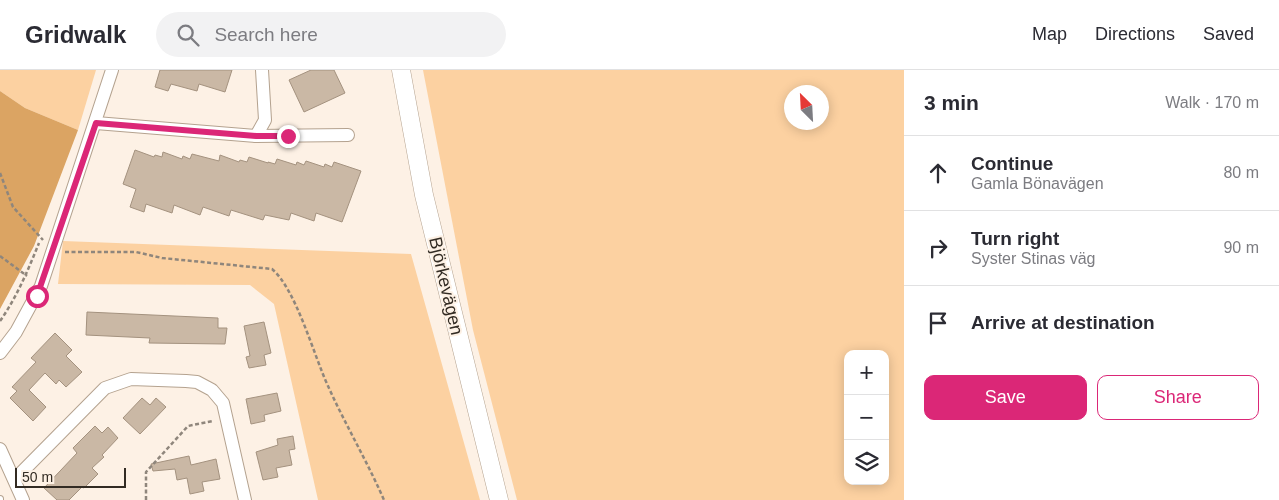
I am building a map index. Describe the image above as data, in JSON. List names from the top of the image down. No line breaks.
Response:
{"streets":{"main road":["Björkevägen"]},"scale_bar":"50 m","north":"top left","page":{"header":"Gridwalk","search":"Search here","nav":["Map","Directions","Saved"],"heading":["3 min","Walk · 170 m"],"list":[["Continue","Gamla Bönavägen","80 m"],["Turn right","Syster Stinas väg","90 m"],"Arrive at destination"],"map_buttons":["+","−"],"buttons":["Save","Share"],"scale":"50 m"}}
